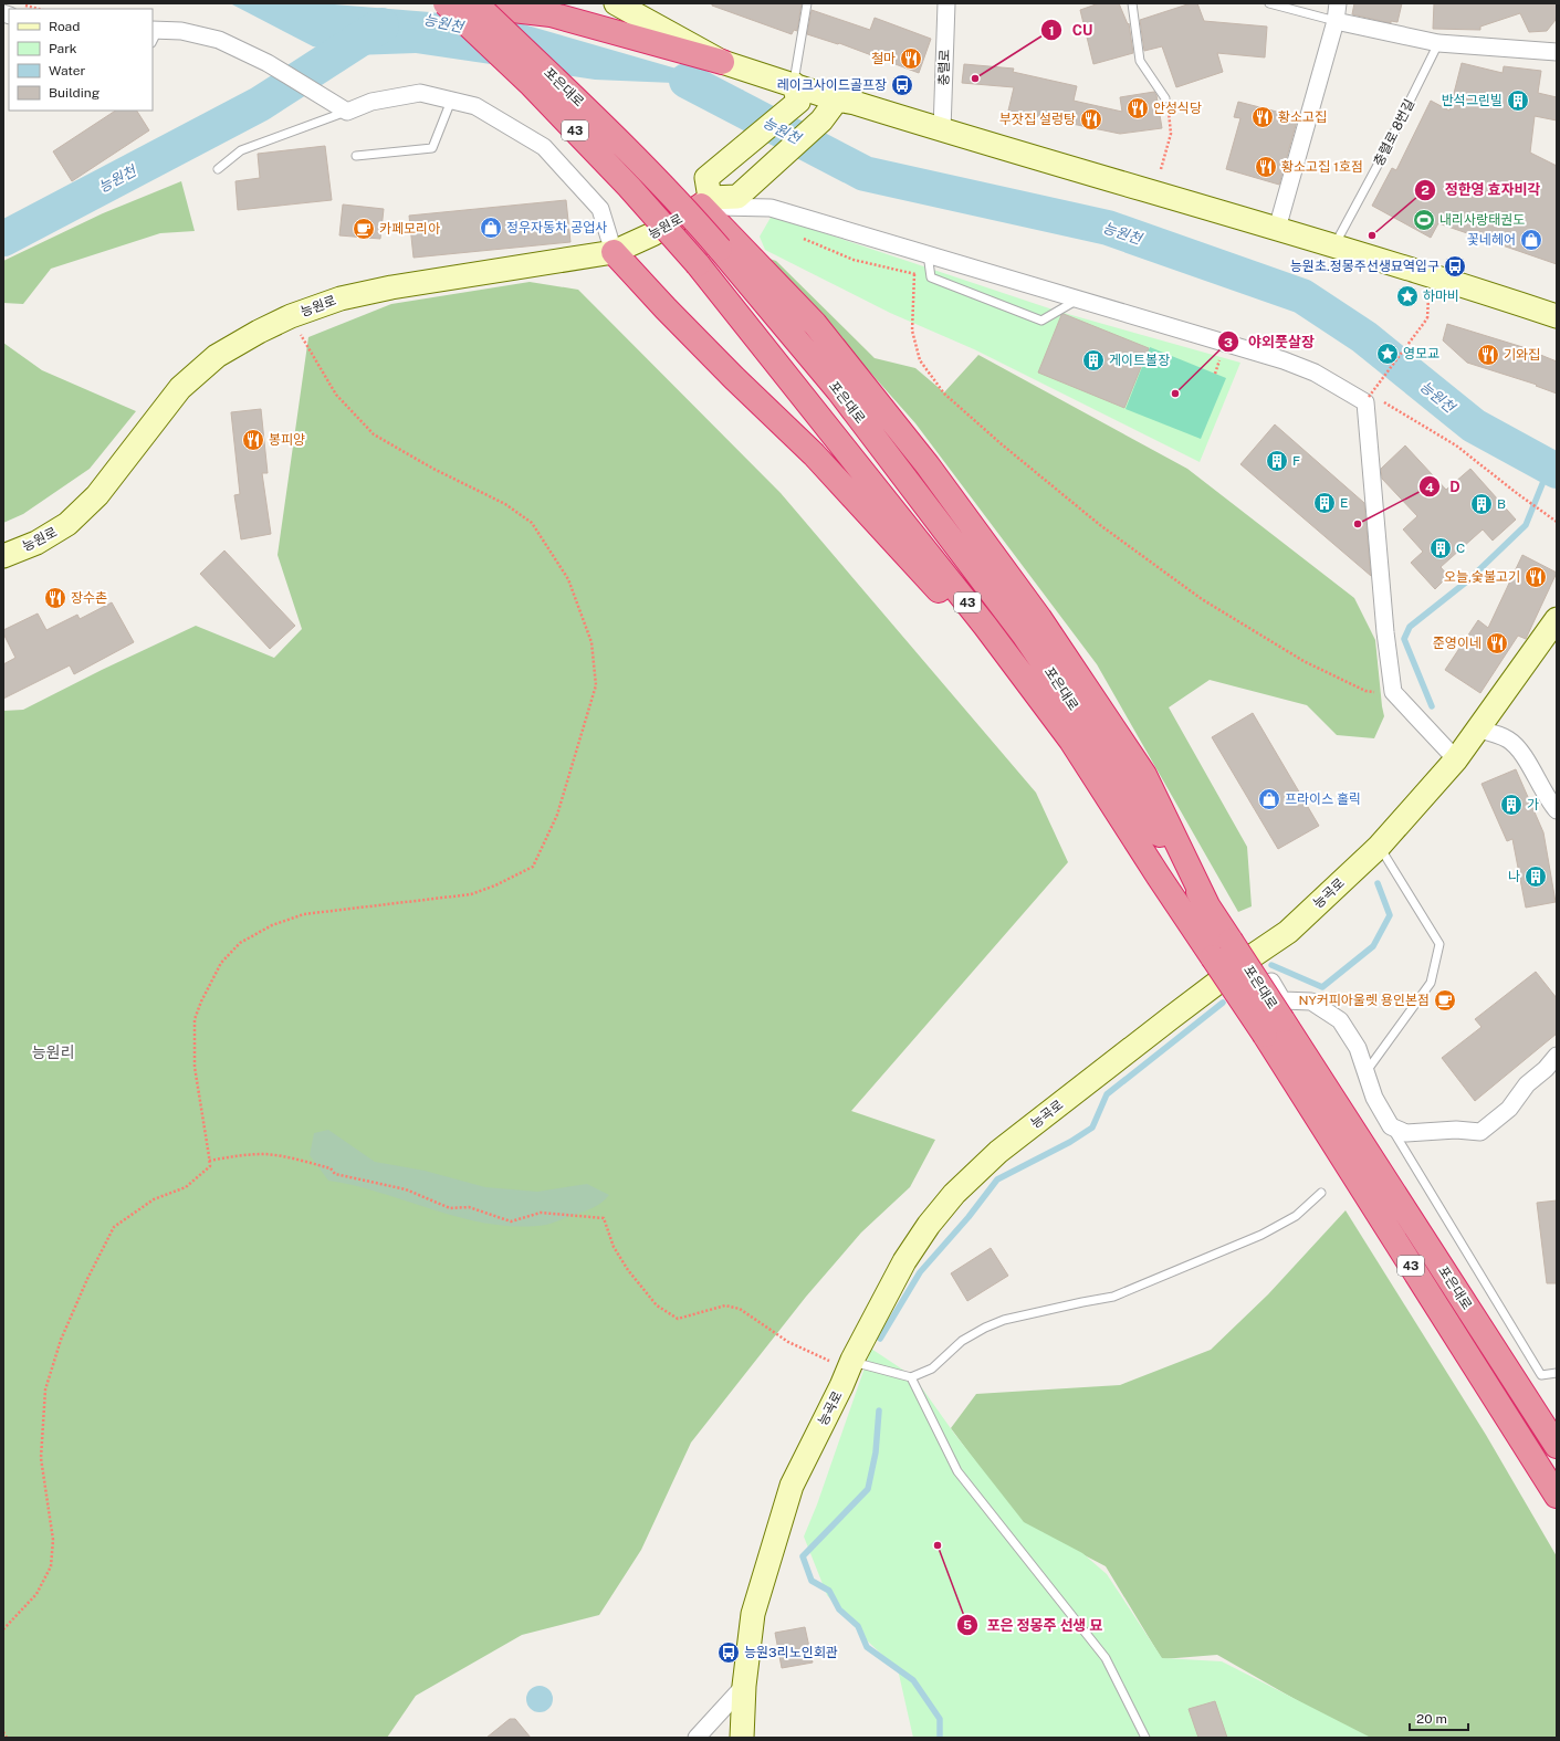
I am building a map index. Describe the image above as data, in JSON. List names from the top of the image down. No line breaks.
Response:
{"streets":{"highway":["포은대로","43"],"street":["충렬로","능원로","능곡로"],"lane":["충렬로 8번길"]},"districts":["능원리"],"water":["능원천"],"places":{"restaurant":["철마","안성식당","황소고집","부잣집 설렁탕","황소고집 1호점","기와집","봉피양","오늘,숯불고기","장수촌","준영이네"],"other":["CU","정한영 효자비각","야외풋살장","D","포은 정몽주 선생 묘"],"bus stop":["레이크사이드골프장","능원초.정몽주선생묘역입구","능원3리노인회관"],"building":["반석그린빌","게이트볼장","F","E","B","C","가","나"],"sports":["내리사랑태권도"],"shop":["정우자동차 공업사","꽃네헤어","프라이스 홀릭"],"cafe":["카페모리아","NY커피아울렛 용인본점"],"place":["하마비","영모교"]},"legend":["Road","Park","Water","Building"],"scale_bar":"20 m"}
